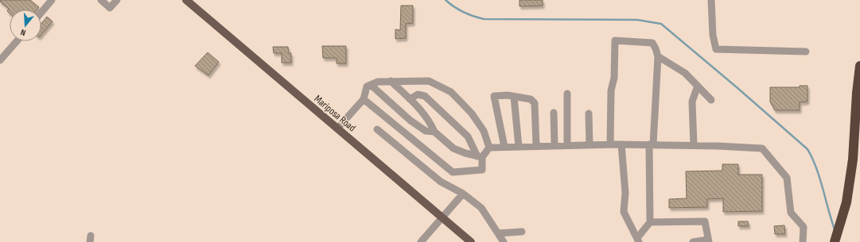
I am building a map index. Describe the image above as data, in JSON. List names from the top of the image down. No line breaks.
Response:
{"streets":{"main road":["Mariposa Road"]},"north":"bottom"}
